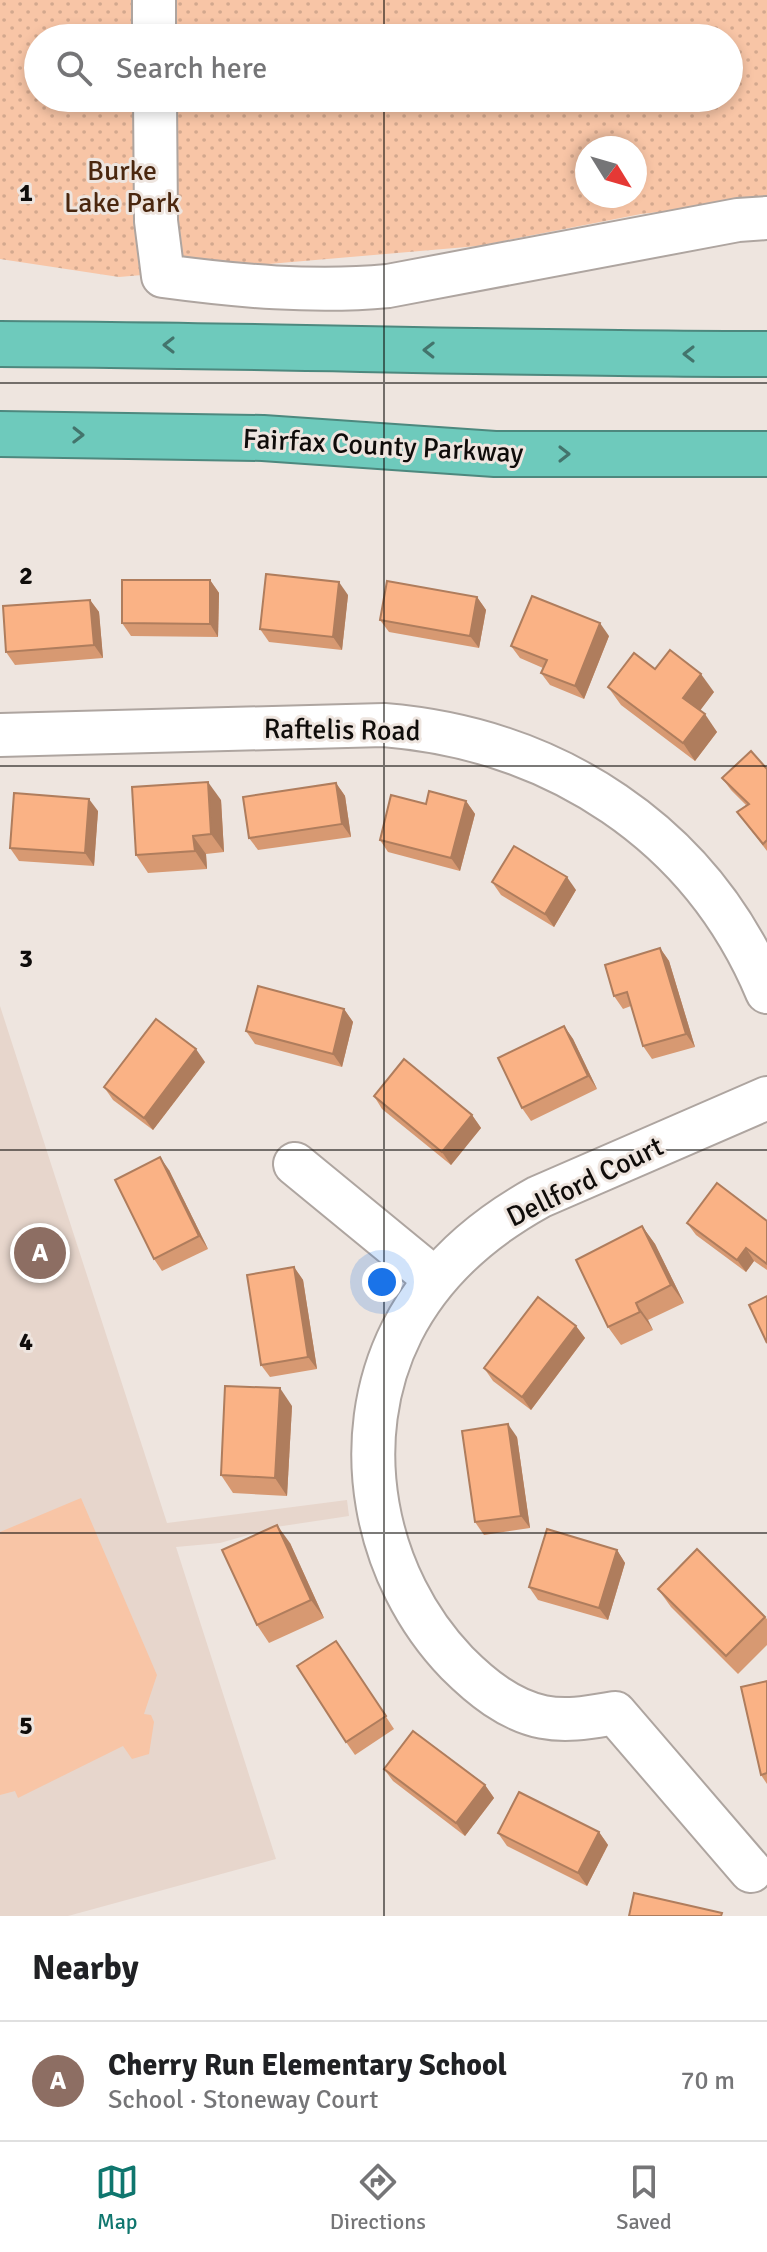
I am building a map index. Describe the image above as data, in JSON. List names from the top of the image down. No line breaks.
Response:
{"streets":{"highway":["Fairfax County Parkway"],"street":["Raftelis Road","Dellford Court"]},"parks":["Burke Lake Park"],"north":"bottom right","page":{"search":"Search here","pins":"A","heading":"Nearby","list":[{"mark":"A","name":"Cherry Run Elementary School","note":"School · Stoneway Court","value":"70 m"}],"nav":["Map","Directions","Saved"]},"grid":{"rows":["1","2","3","4","5"]}}
